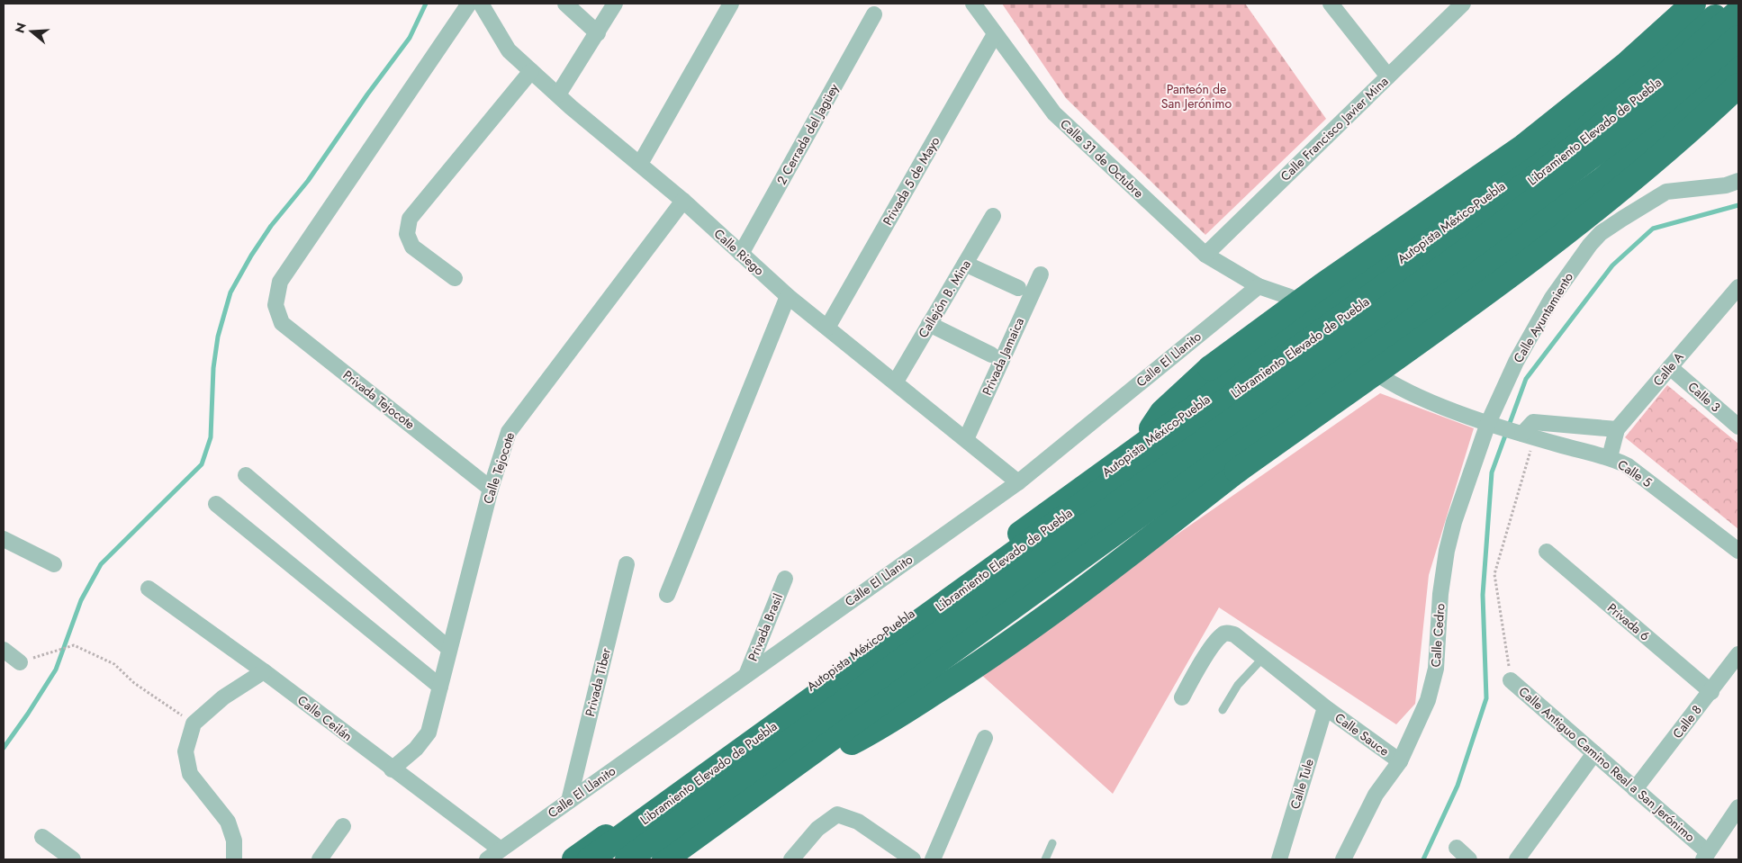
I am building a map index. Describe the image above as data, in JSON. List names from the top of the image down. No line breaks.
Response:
{"streets":{"highway":["Libramiento Elevado de Puebla","Autopista México-Puebla"],"street":["Calle Francisco Javier Mina","2 Cerrada del Jagüey","Calle 31 de Octubre","Privada 5 de Mayo","Calle Riego","Callejón B. Mina","Calle Ayuntamiento","Privada Jamaica","Calle El Llanito","Calle A","Calle 3","Privada Tejocote","Calle Tejocote","Calle 5","Privada 6","Privada Brasil","Calle Cedro","Privada Tiber","Calle Ceilán","Calle 8","Calle Sauce","Calle Antiguo Camino Real a San Jerónimo","Calle Tule"]},"crossings":[["Calle Francisco Javier Mina","Calle 31 de Octubre"],["2 Cerrada del Jagüey","Calle Riego"],["Calle 31 de Octubre","Privada 5 de Mayo"],["Calle 31 de Octubre","Calle El Llanito"],["Privada 5 de Mayo","Calle Riego"],["Calle Riego","Callejón B. Mina"],["Calle Riego","Privada Jamaica"],["Calle Riego","Calle El Llanito"],["Calle Riego","Calle Tejocote"],["Calle Ayuntamiento","Calle 5"],["Calle Ayuntamiento","Calle Cedro"],["Calle El Llanito","Privada Brasil"],["Calle El Llanito","Privada Tiber"],["Calle El Llanito","Calle Ceilán"],["Calle A","Calle 3"],["Calle A","Calle 5"],["Privada Tejocote","Calle Tejocote"],["Calle Tejocote","Calle Ceilán"],["Calle 5","Calle Cedro"],["Calle 5","Calle Antiguo Camino Real a San Jerónimo"],["Privada 6","Calle 8"],["Calle Cedro","Calle Sauce"],["Calle 8","Calle Antiguo Camino Real a San Jerónimo"],["Calle Sauce","Calle Tule"]],"parks":["Panteón de San Jerónimo"],"north":"left"}
